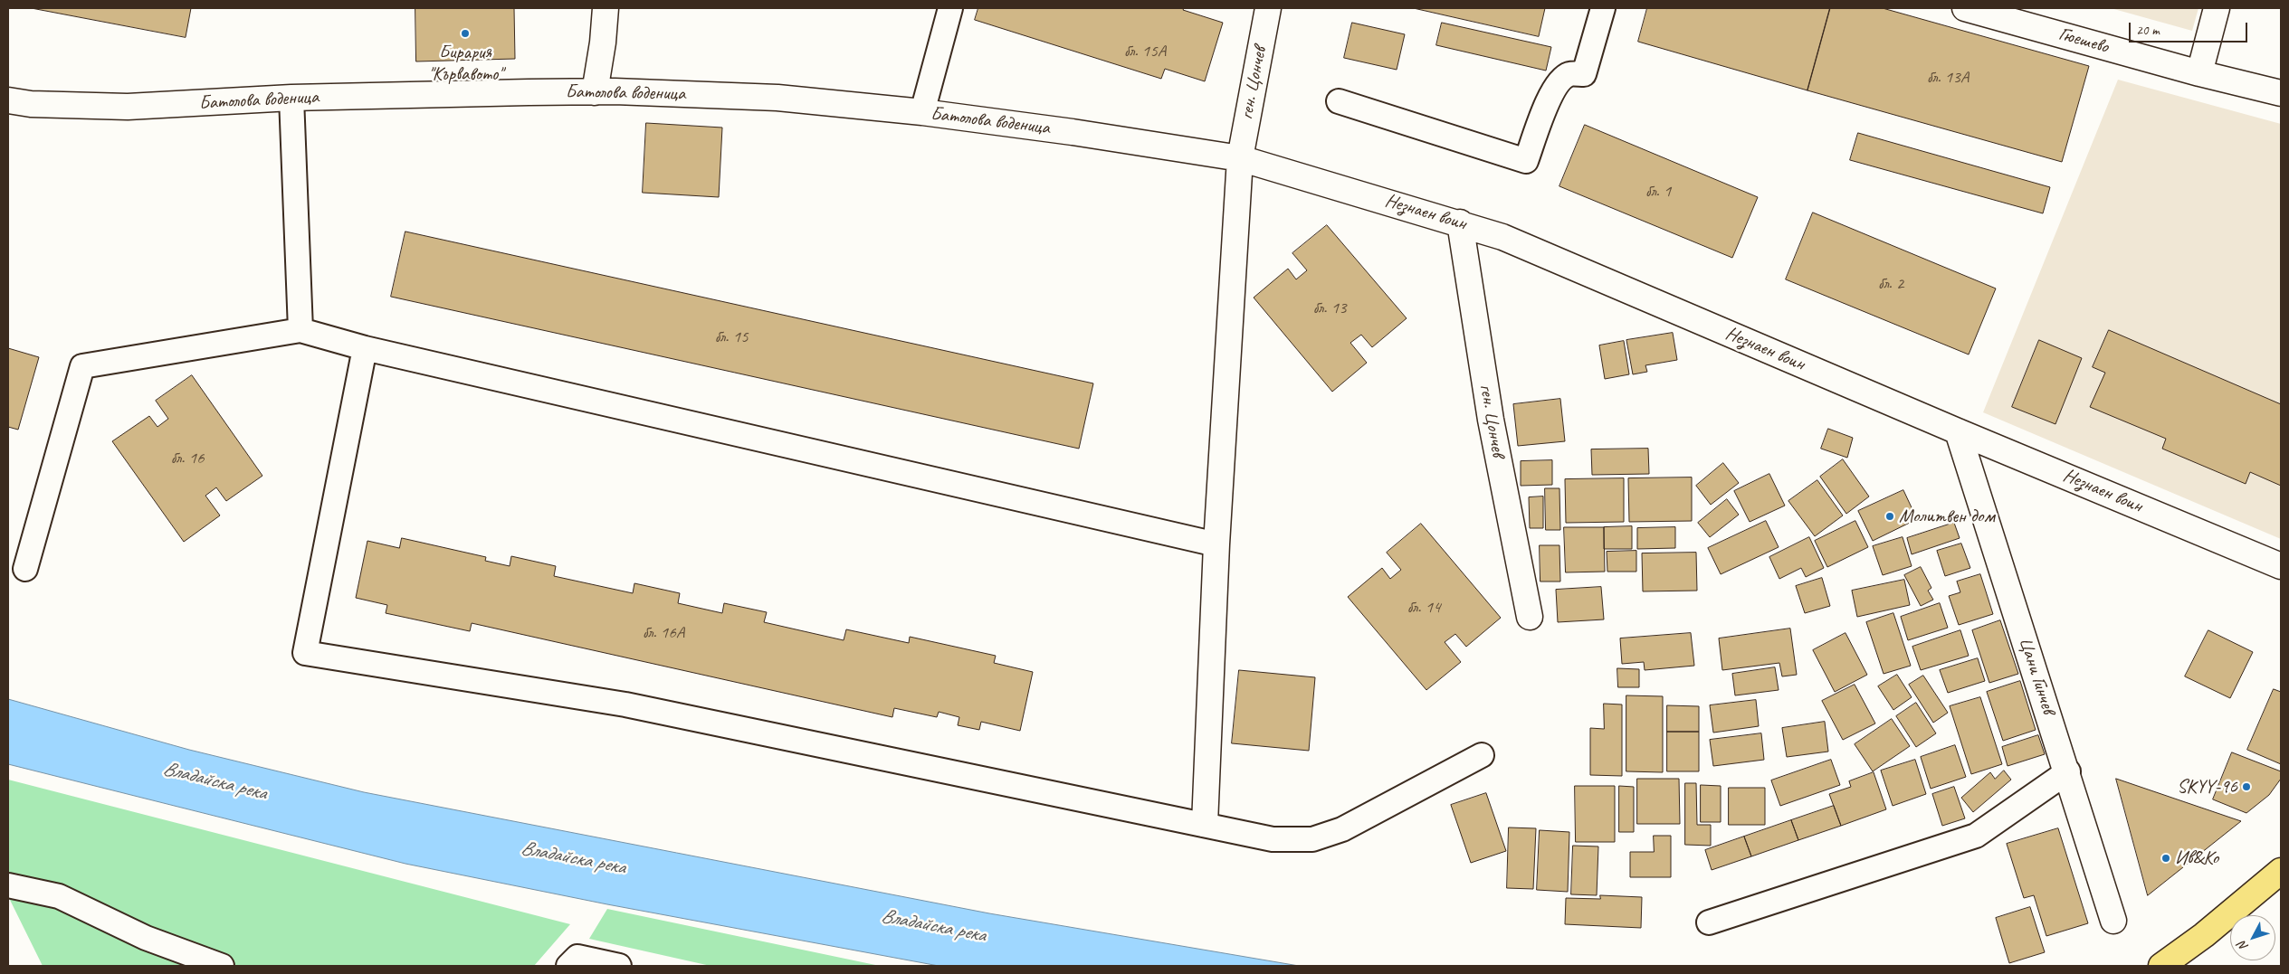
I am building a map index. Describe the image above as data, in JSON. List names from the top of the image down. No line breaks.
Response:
{"streets":{"street":["Гюешево","ген. Цончев","Батолова воденица","Незнаен воин","Цани Гинчев"]},"crossings":[["ген. Цончев","Батолова воденица"],["ген. Цончев","Незнаен воин"],["Батолова воденица","Незнаен воин"],["Незнаен воин","Цани Гинчев"]],"water":["Владайска река"],"places":["Бирария \"Кървавото\"","Молитвен дом","SKYY-96","Ив&Ко"],"house_numbers":["бл. 15А","бл. 13А","бл. 1","бл. 2","бл. 13","бл. 15","бл. 16","бл. 14","бл. 16А"],"scale_bar":"20 m","north":"bottom left"}
